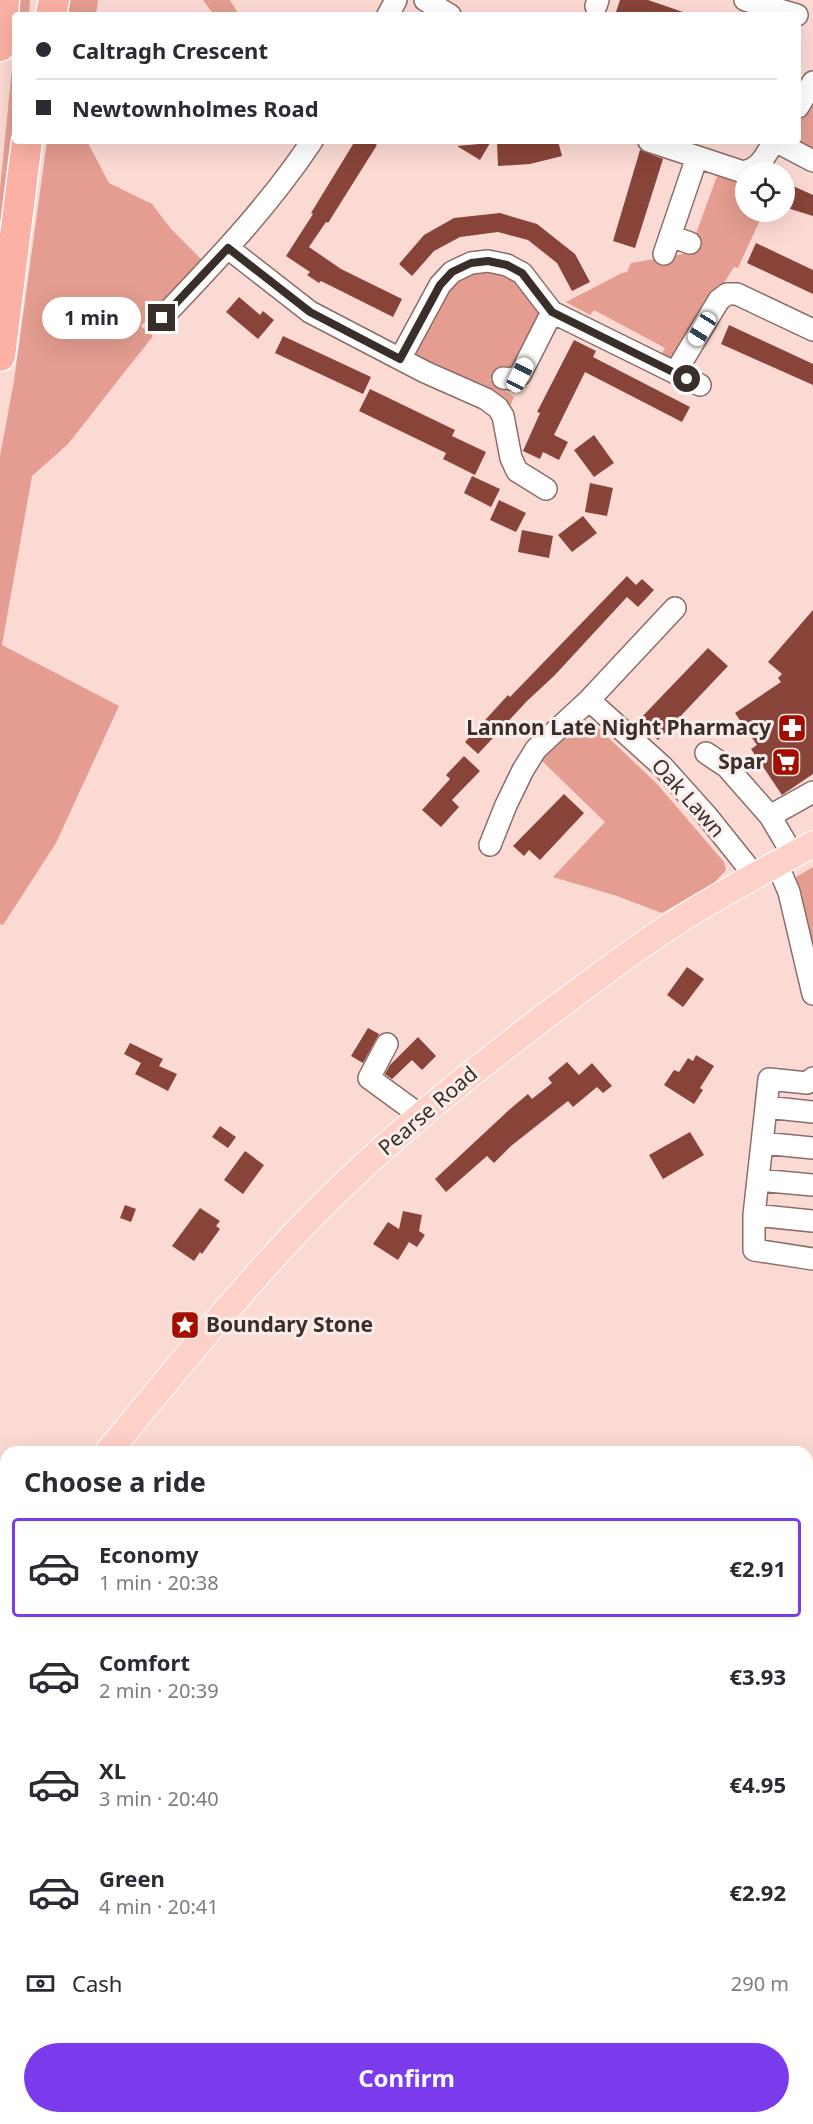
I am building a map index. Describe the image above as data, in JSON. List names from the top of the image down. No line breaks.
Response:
{"streets":{"main road":["Pearse Road"],"street":["Oak Lawn"]},"crossings":[["Oak Lawn","Pearse Road"]],"places":{"pharmacy":["Lannon Late Night Pharmacy"],"supermarket":["Spar"],"place":["Boundary Stone"]},"page":{"banner":["Caltragh Crescent","Newtownholmes Road"],"bubble":"1 min","heading":"Choose a ride","list":[{"name":"Economy","note":"1 min · 20:38","value":"€2.91"},{"name":"Comfort","note":"2 min · 20:39","value":"€3.93"},{"name":"XL","note":"3 min · 20:40","value":"€4.95"},{"name":"Green","note":"4 min · 20:41","value":"€2.92"}],"pay":["Cash","290 m"],"buttons":"Confirm"}}
